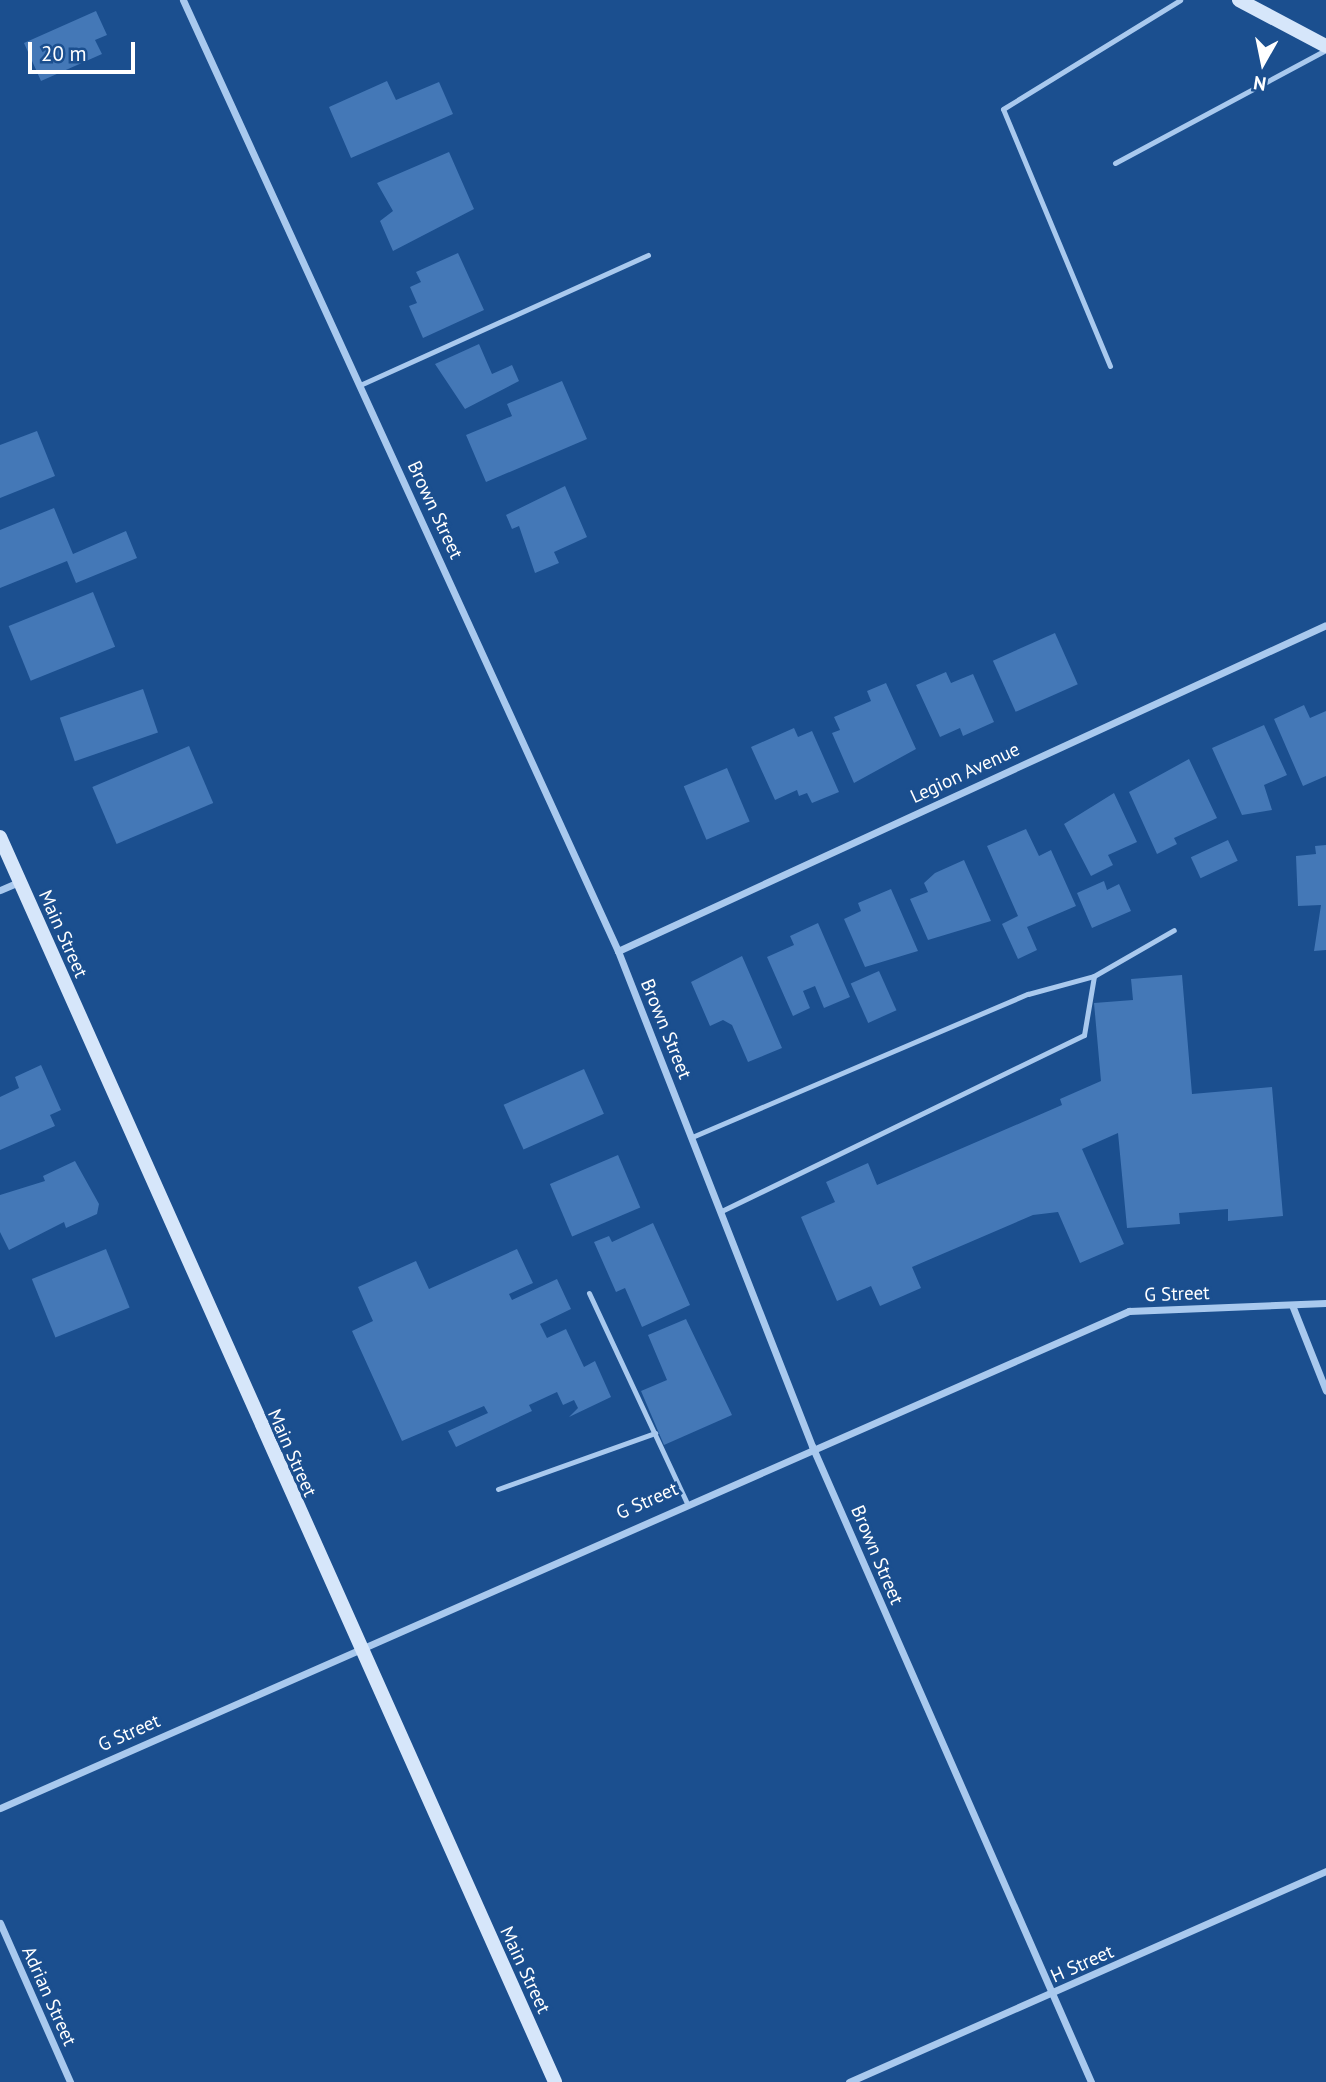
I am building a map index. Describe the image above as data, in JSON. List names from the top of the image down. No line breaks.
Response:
{"streets":{"street":["Brown Street","Legion Avenue","Main Street","G Street","H Street","Adrian Street"]},"crossings":[["Brown Street","Legion Avenue"],["Brown Street","G Street"],["Brown Street","H Street"],["Main Street","G Street"]],"scale_bar":"20 m","north":"bottom"}
